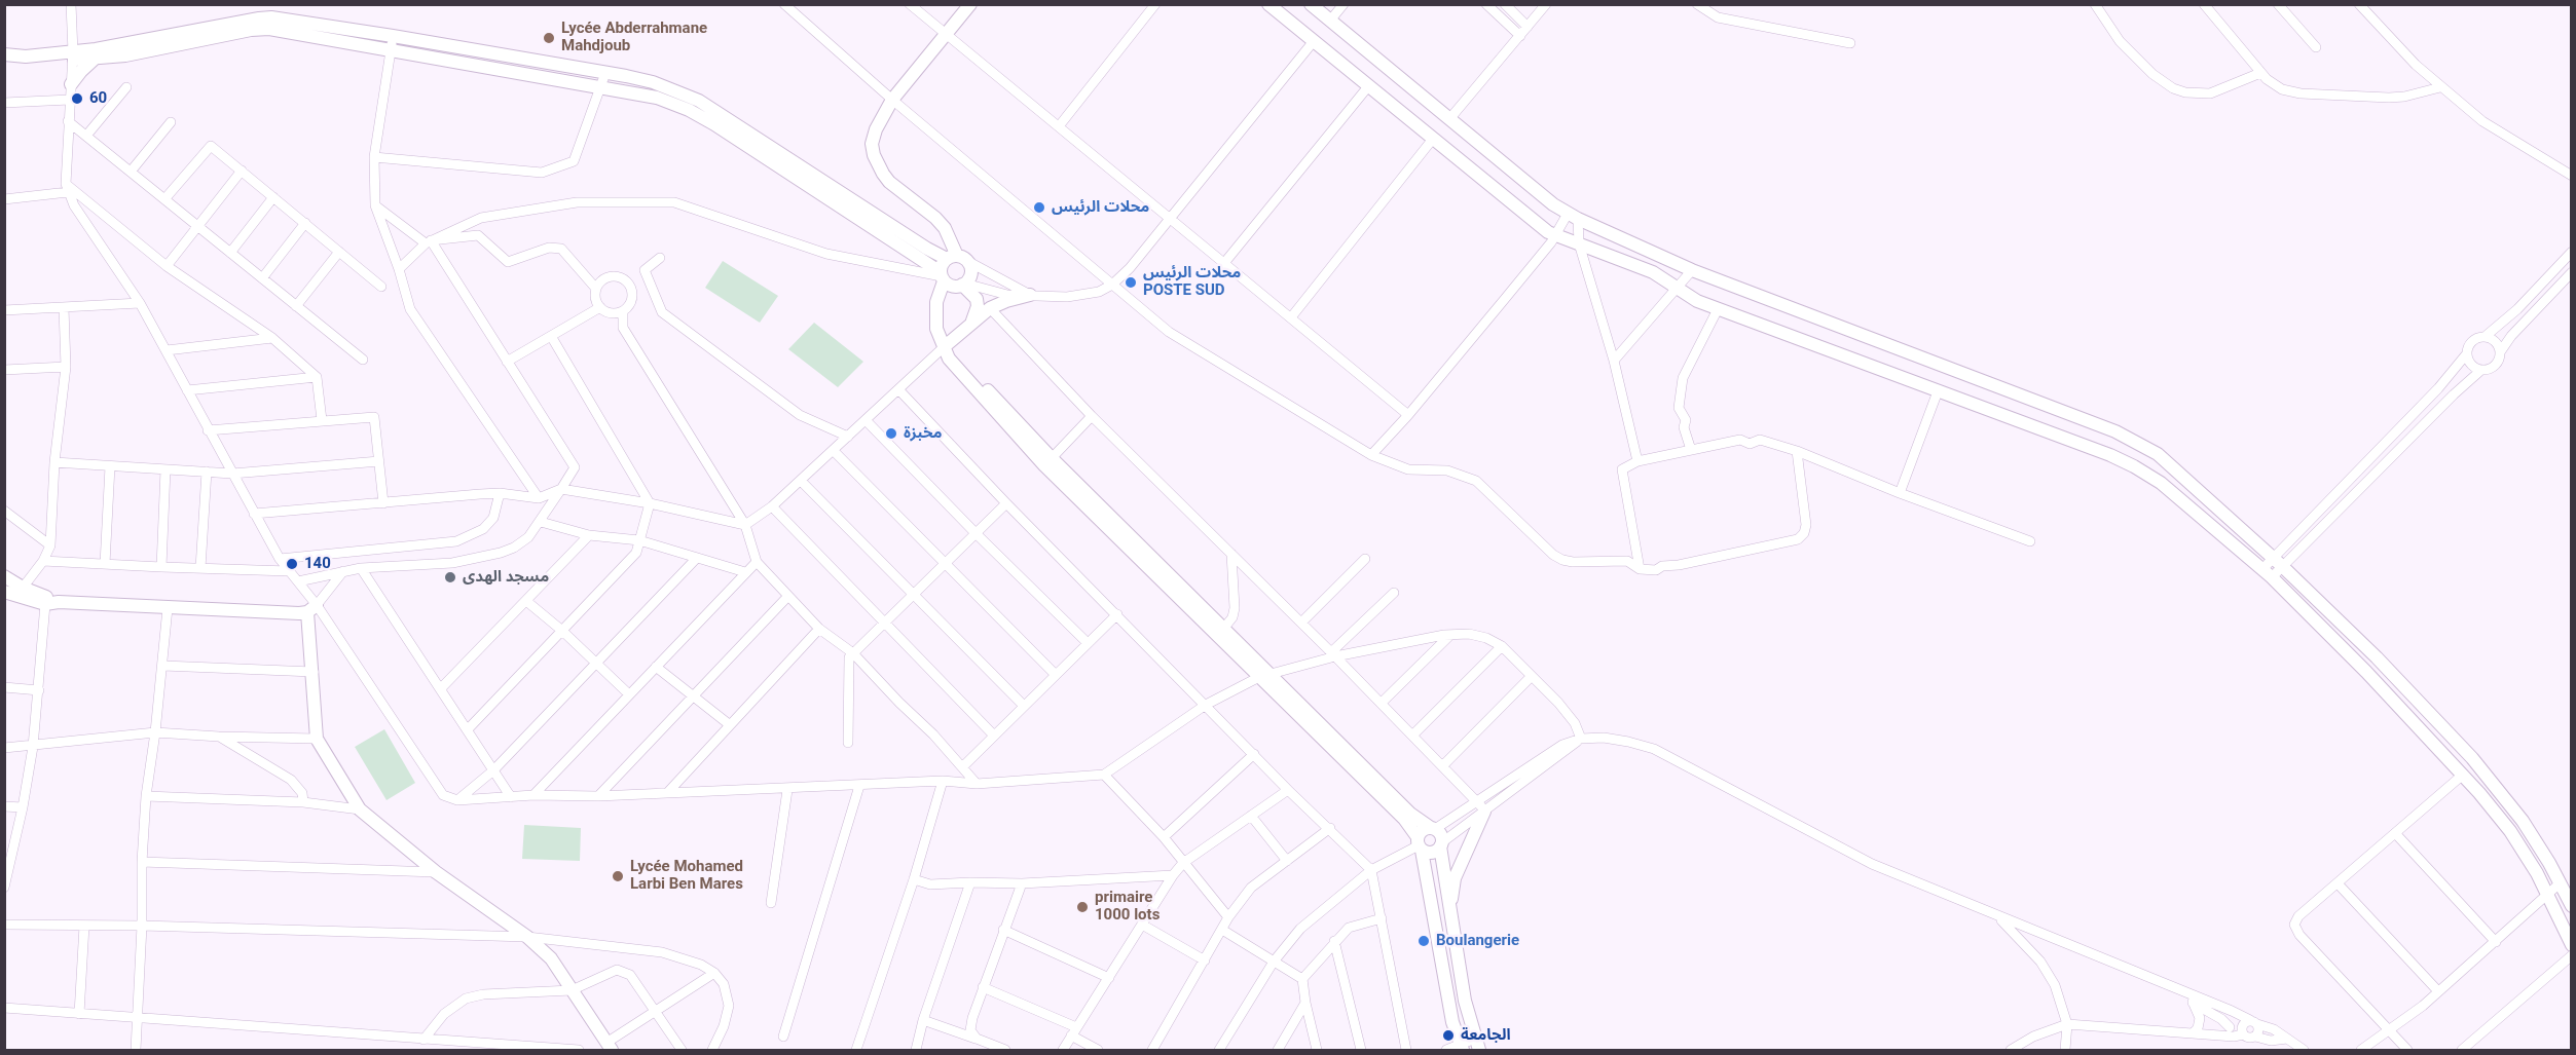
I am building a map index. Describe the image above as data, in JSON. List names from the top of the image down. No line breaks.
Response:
{"places":["Lycée Abderrahmane Mahdjoub","60","محلات الرئيس","محلات الرئيس POSTE SUD","مخبزة","140","مسجد الهدى","Lycée Mohamed Larbi Ben Mares","primaire 1000 lots","Boulangerie","الجامعة"]}
